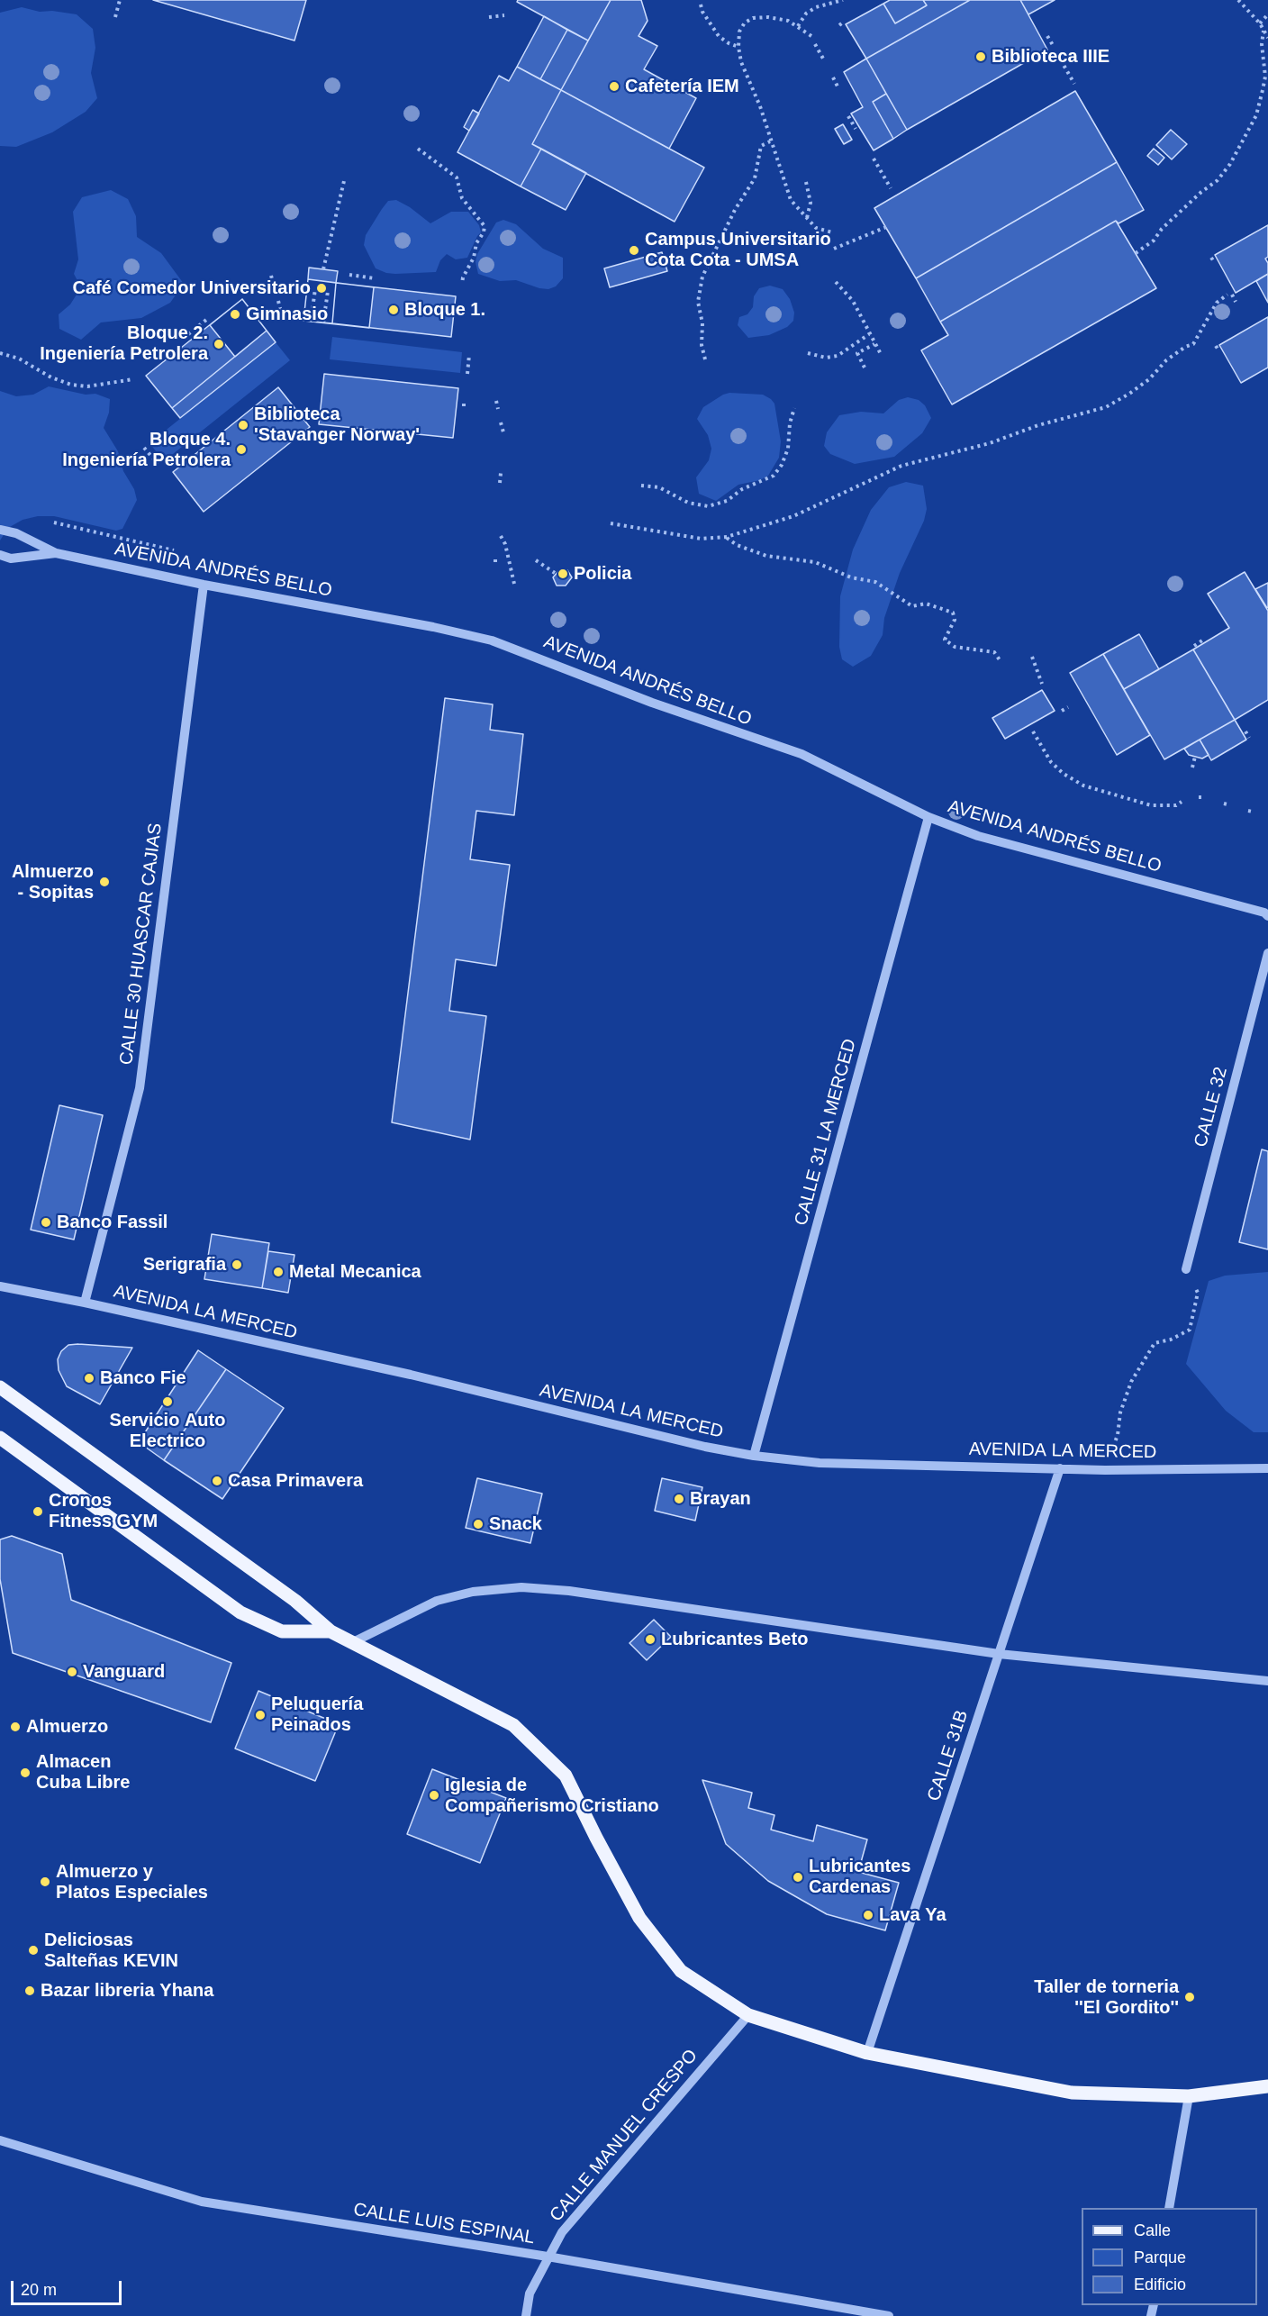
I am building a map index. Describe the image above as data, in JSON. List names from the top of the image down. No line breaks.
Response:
{"streets":{"street":["AVENIDA ANDRÉS BELLO","CALLE 30 HUASCAR CAJIAS","CALLE 32","CALLE 31 LA MERCED","AVENIDA LA MERCED","CALLE 31B","CALLE MANUEL CRESPO","CALLE LUIS ESPINAL"]},"crossings":[["AVENIDA ANDRÉS BELLO","CALLE 30 HUASCAR CAJIAS"],["AVENIDA ANDRÉS BELLO","CALLE 31 LA MERCED"],["CALLE 30 HUASCAR CAJIAS","AVENIDA LA MERCED"],["CALLE 31 LA MERCED","AVENIDA LA MERCED"],["AVENIDA LA MERCED","CALLE 31B"],["CALLE MANUEL CRESPO","CALLE LUIS ESPINAL"]],"places":["Biblioteca IIIE","Cafetería IEM","Campus Universitario Cota Cota - UMSA","Café Comedor Universitario","Bloque 1.","Gimnasio","Bloque 2. Ingeniería Petrolera","Biblioteca 'Stavanger Norway'","Bloque 4. Ingeniería Petrolera","Policia","Almuerzo - Sopitas","Banco Fassil","Serigrafia","Metal Mecanica","Banco Fie","Servicio Auto Electrico","Casa Primavera","Brayan","Cronos Fitness GYM","Snack","Lubricantes Beto","Vanguard","Peluquería Peinados","Almuerzo","Almacen Cuba Libre","Iglesia de Compañerismo Cristiano","Lubricantes Cardenas","Almuerzo y Platos Especiales","Lava Ya","Deliciosas Salteñas KEVIN","Bazar libreria Yhana","Taller de torneria ''El Gordito''"],"legend":["Calle","Parque","Edificio"],"scale_bar":"20 m"}
